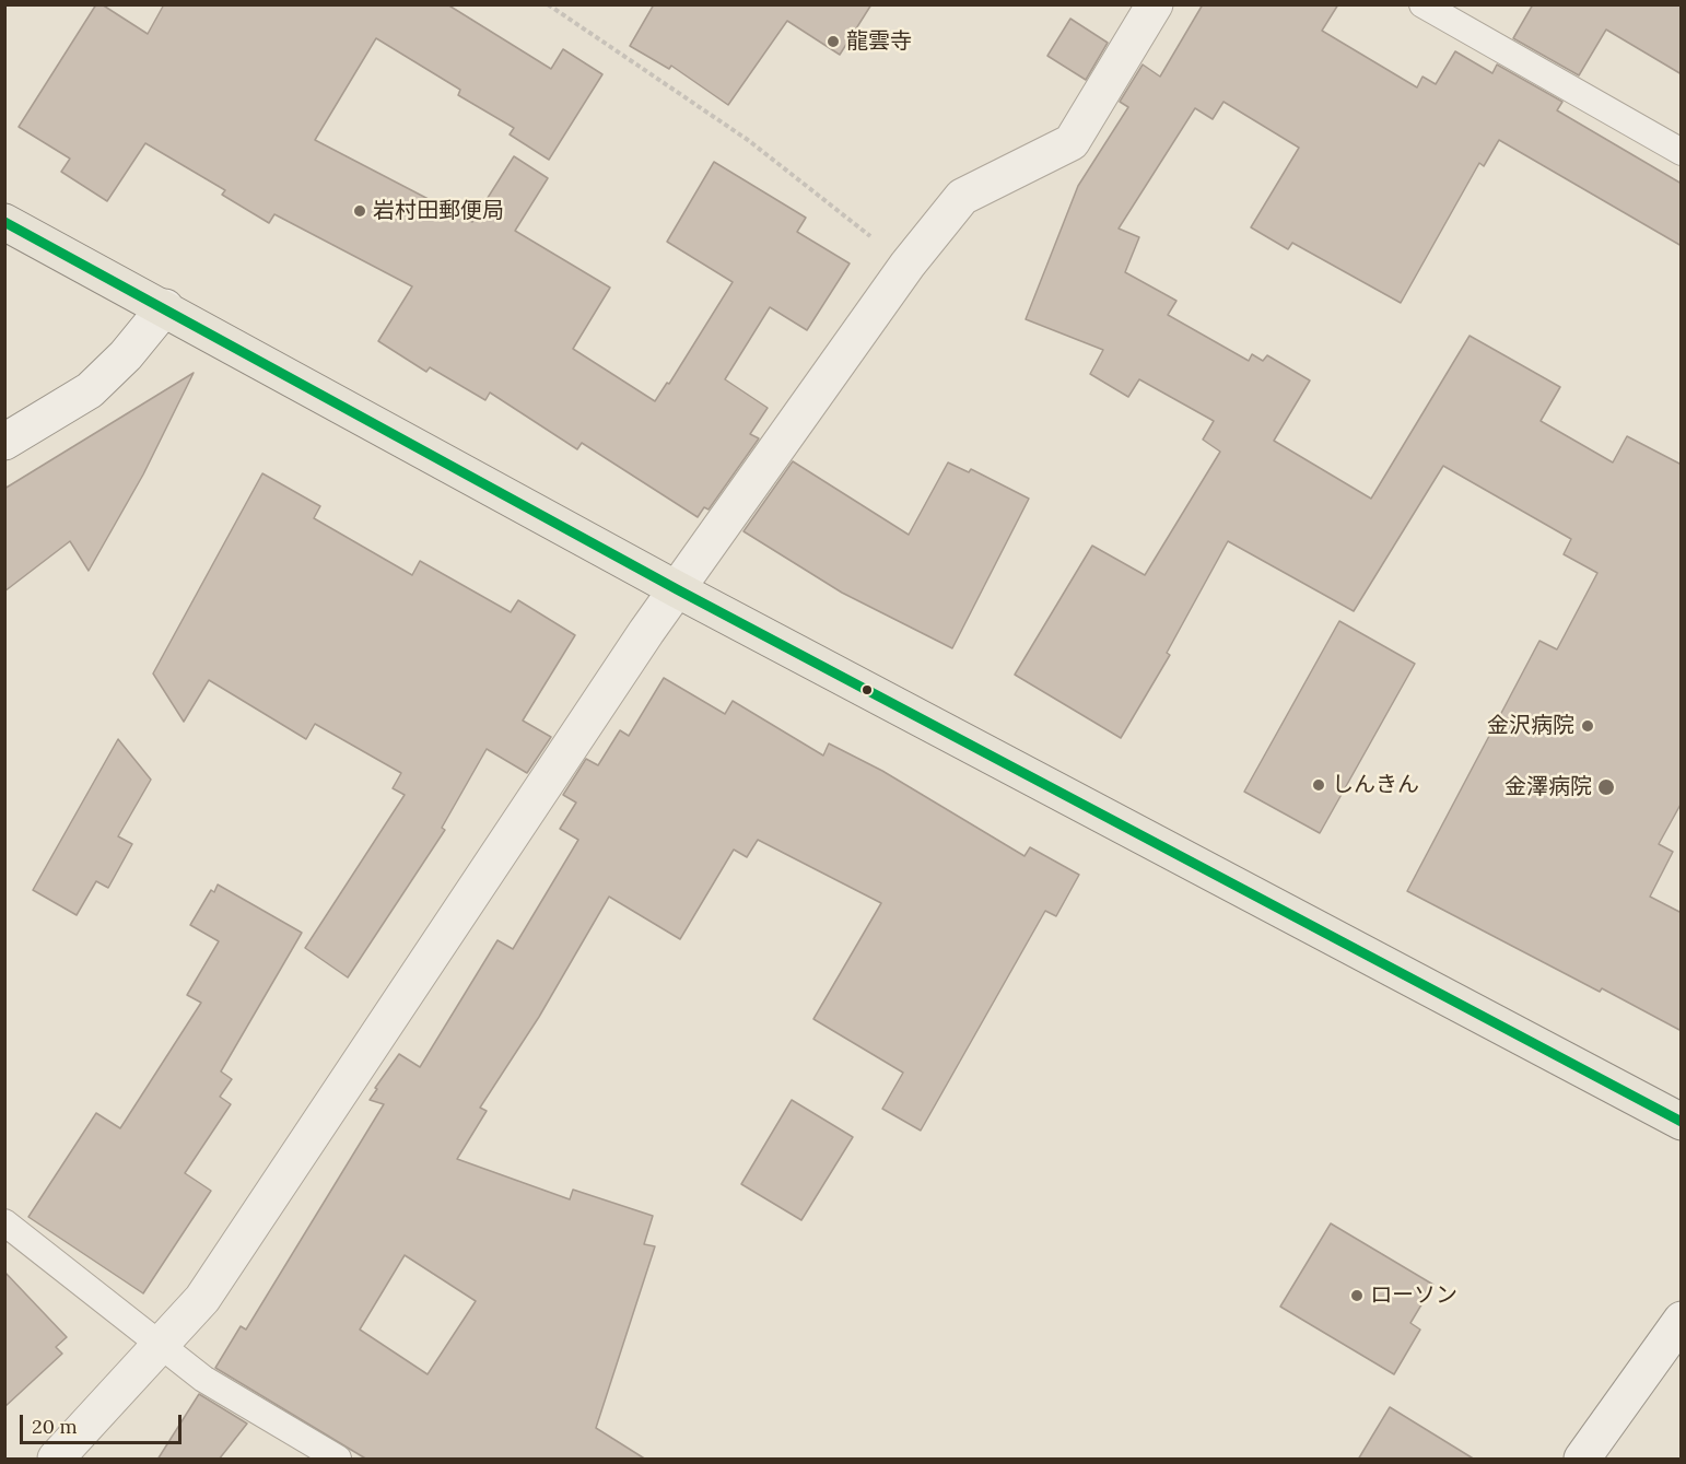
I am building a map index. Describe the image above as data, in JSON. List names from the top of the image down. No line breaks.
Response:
{"places":["龍雲寺","岩村田郵便局","金沢病院","しんきん","金澤病院","ローソン"],"scale_bar":"20 m"}
